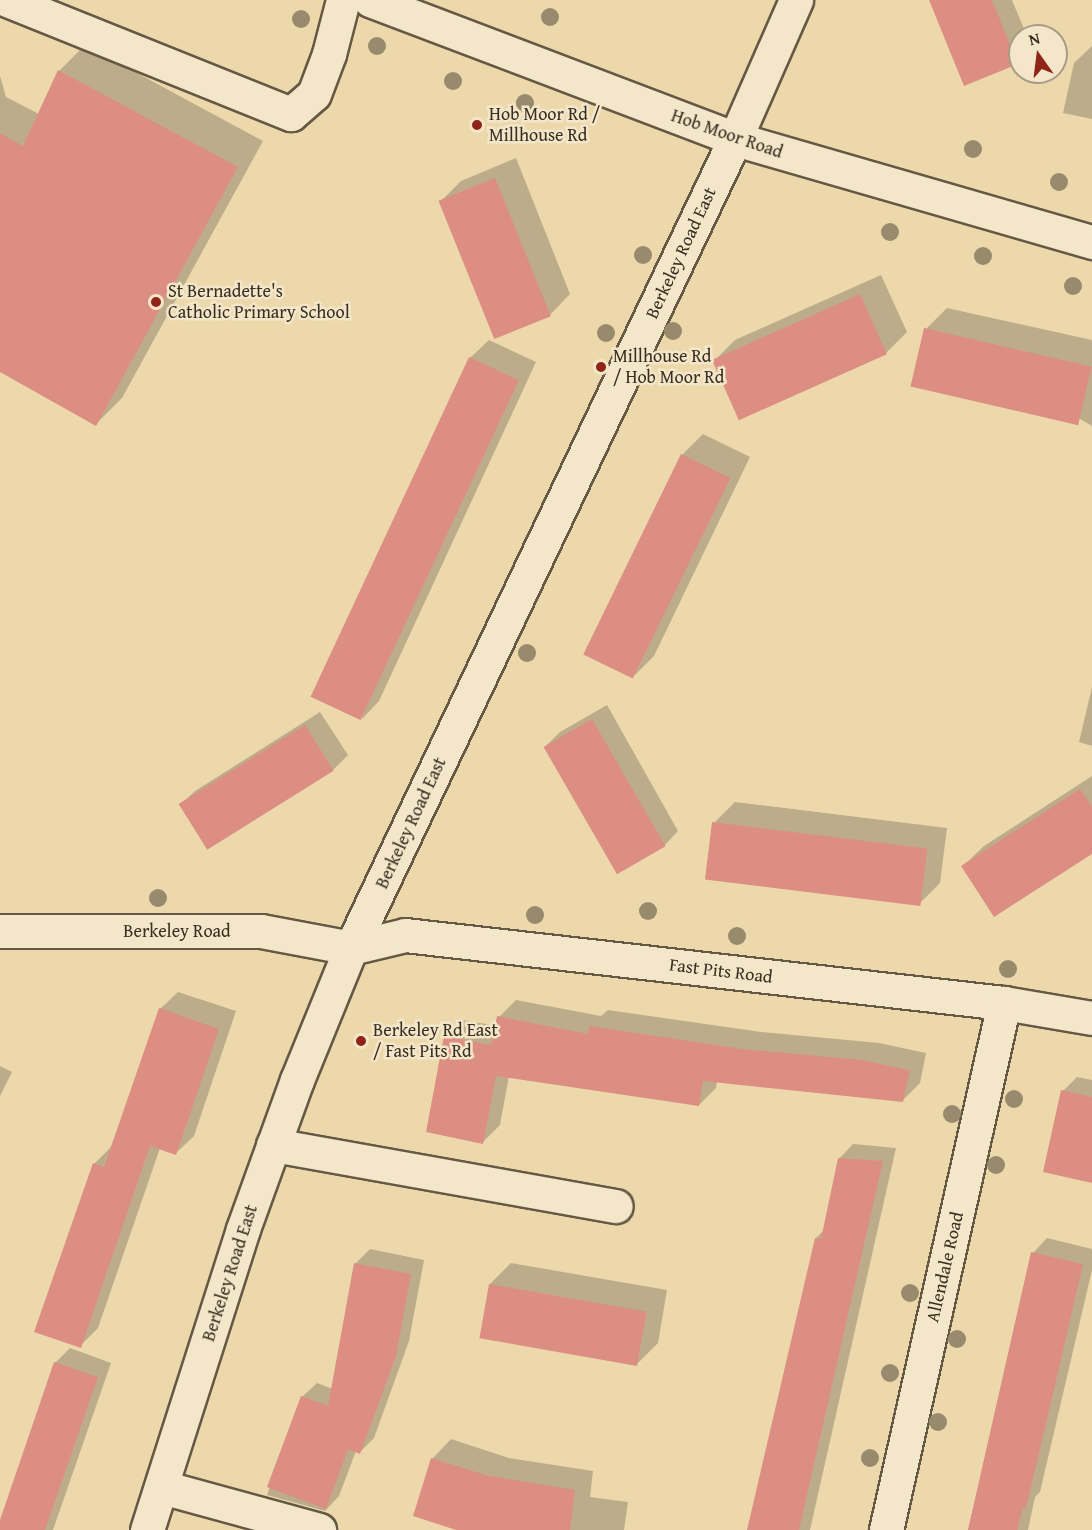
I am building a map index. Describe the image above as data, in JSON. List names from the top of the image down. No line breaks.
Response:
{"streets":{"street":["Hob Moor Road","Berkeley Road East","Berkeley Road","Fast Pits Road","Allendale Road"]},"crossings":[["Hob Moor Road","Berkeley Road East"],["Berkeley Road East","Berkeley Road"],["Berkeley Road East","Fast Pits Road"],["Berkeley Road","Fast Pits Road"],["Fast Pits Road","Allendale Road"]],"places":["Hob Moor Rd / Millhouse Rd","St Bernadette's Catholic Primary School","Millhouse Rd / Hob Moor Rd","Berkeley Rd East / Fast Pits Rd"],"north":"top"}
